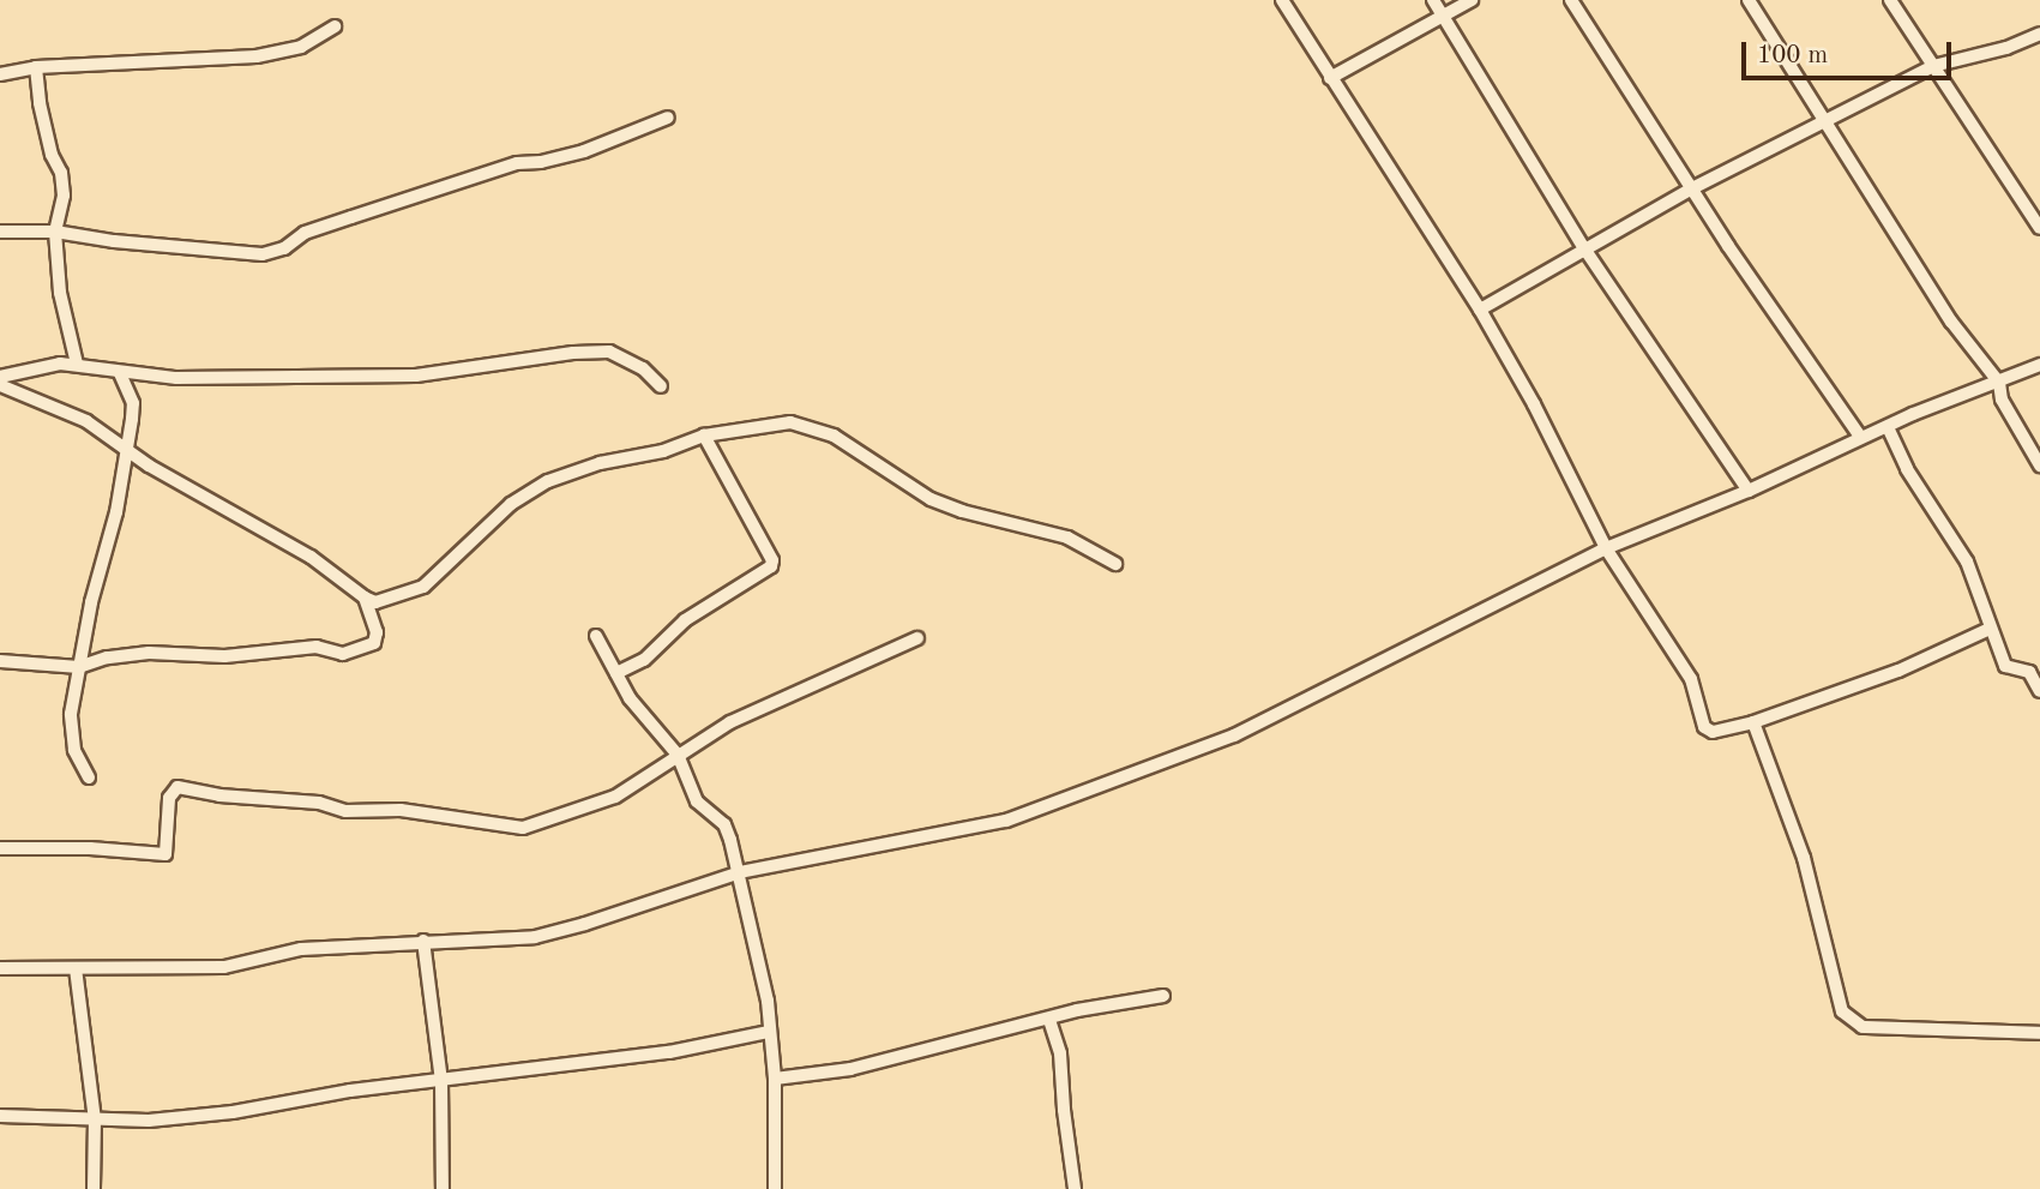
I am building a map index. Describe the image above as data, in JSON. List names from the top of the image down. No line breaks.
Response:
{"scale_bar":"100 m"}
